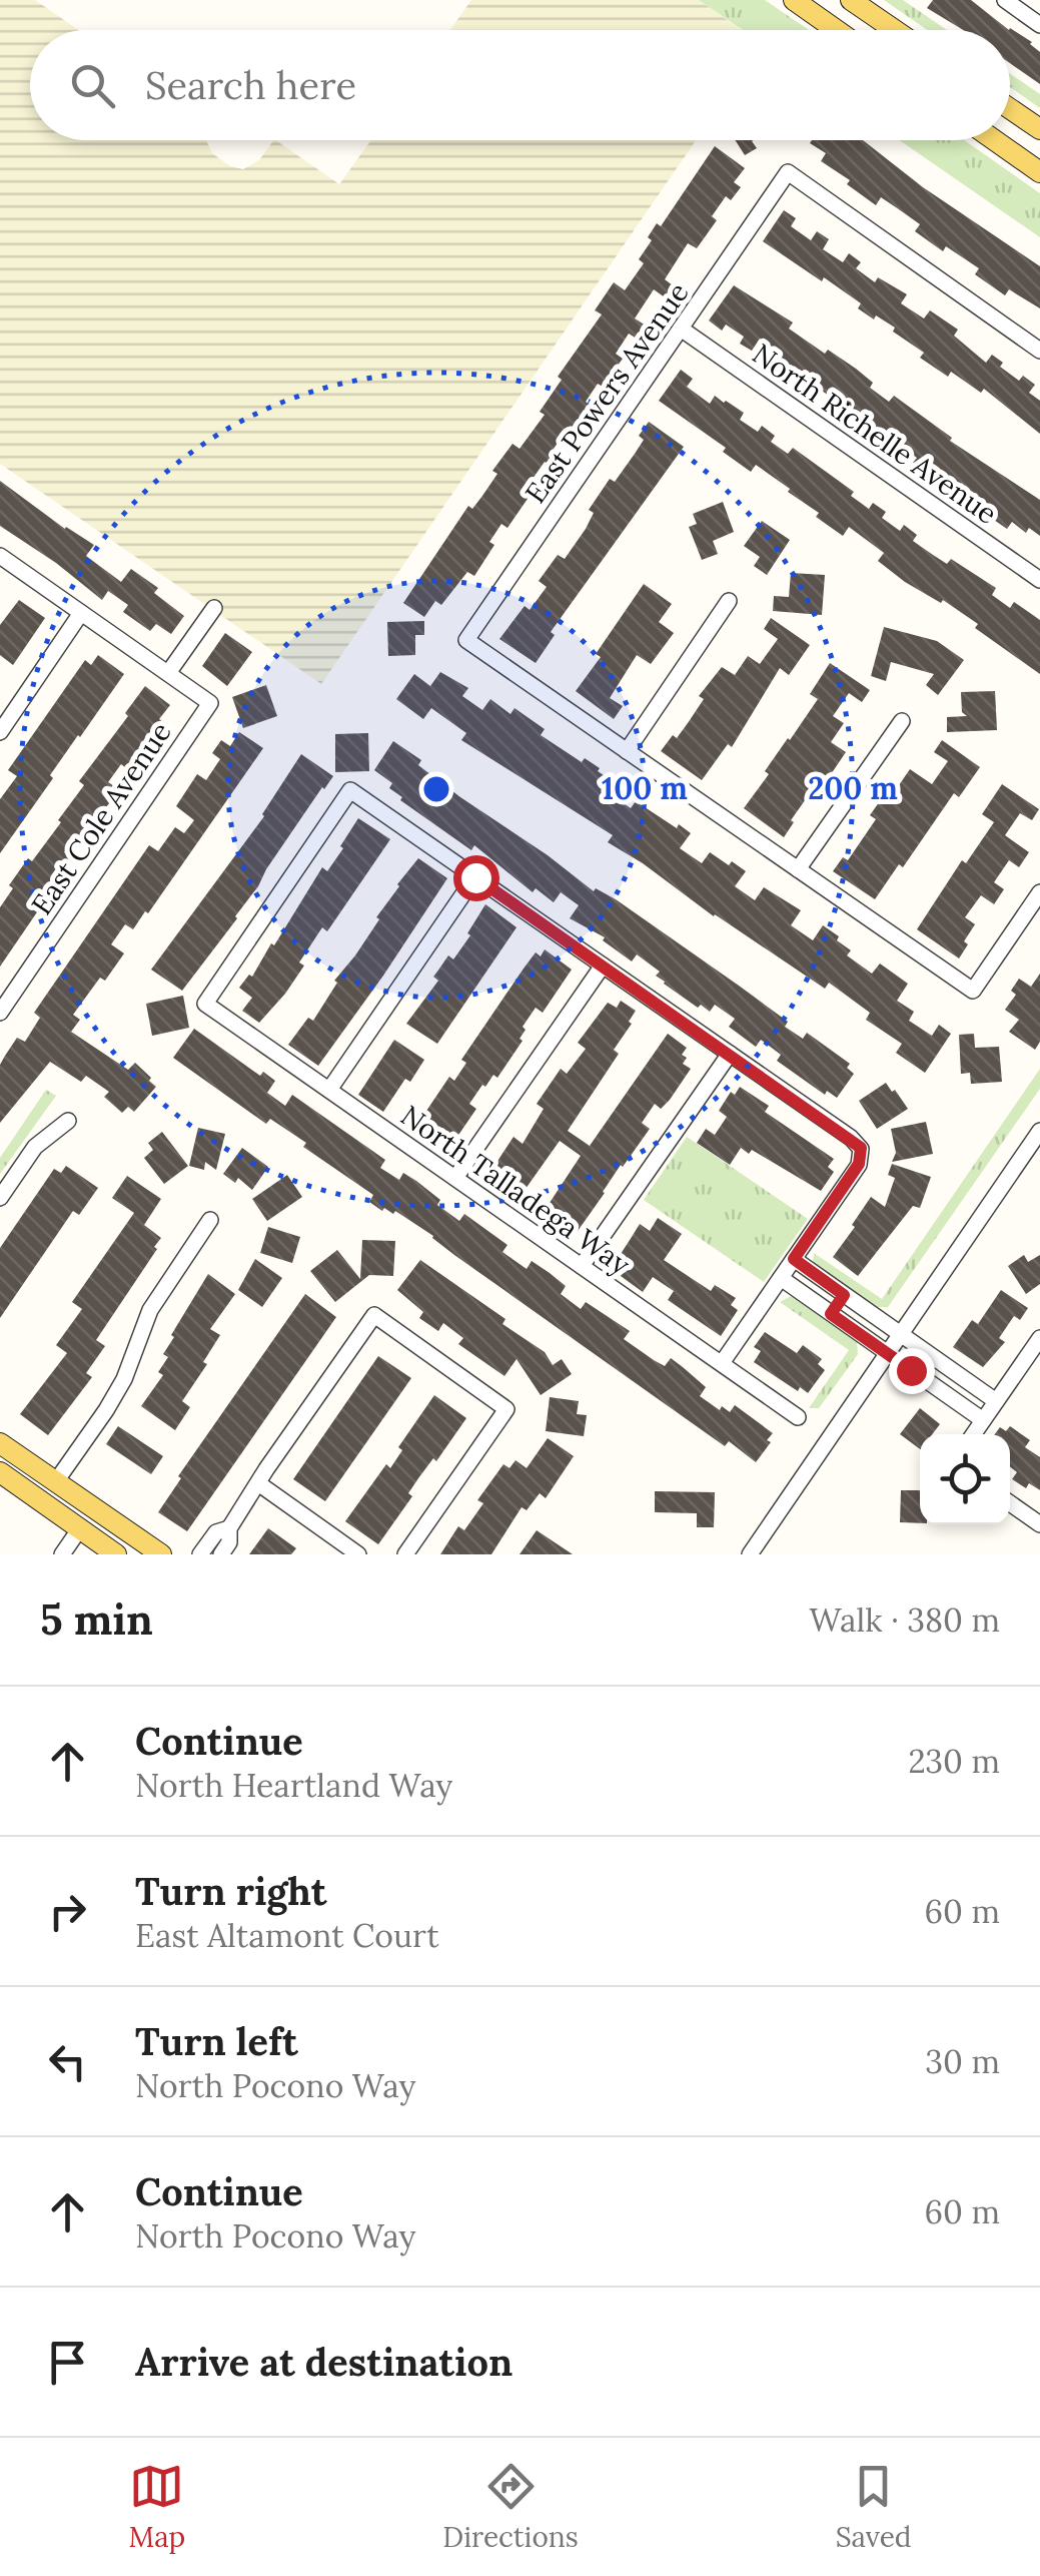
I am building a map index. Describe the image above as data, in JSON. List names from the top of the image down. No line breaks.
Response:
{"streets":{"street":["East Powers Avenue","North Richelle Avenue","East Cole Avenue","North Talladega Way"]},"crossings":[["East Powers Avenue","North Richelle Avenue"]],"page":{"search":"Search here","heading":["5 min","Walk · 380 m"],"list":[["Continue","North Heartland Way","230 m"],["Turn right","East Altamont Court","60 m"],["Turn left","North Pocono Way","30 m"],["Continue","North Pocono Way","60 m"],"Arrive at destination"],"nav":["Map","Directions","Saved"]},"rings":["100 m","200 m"]}
